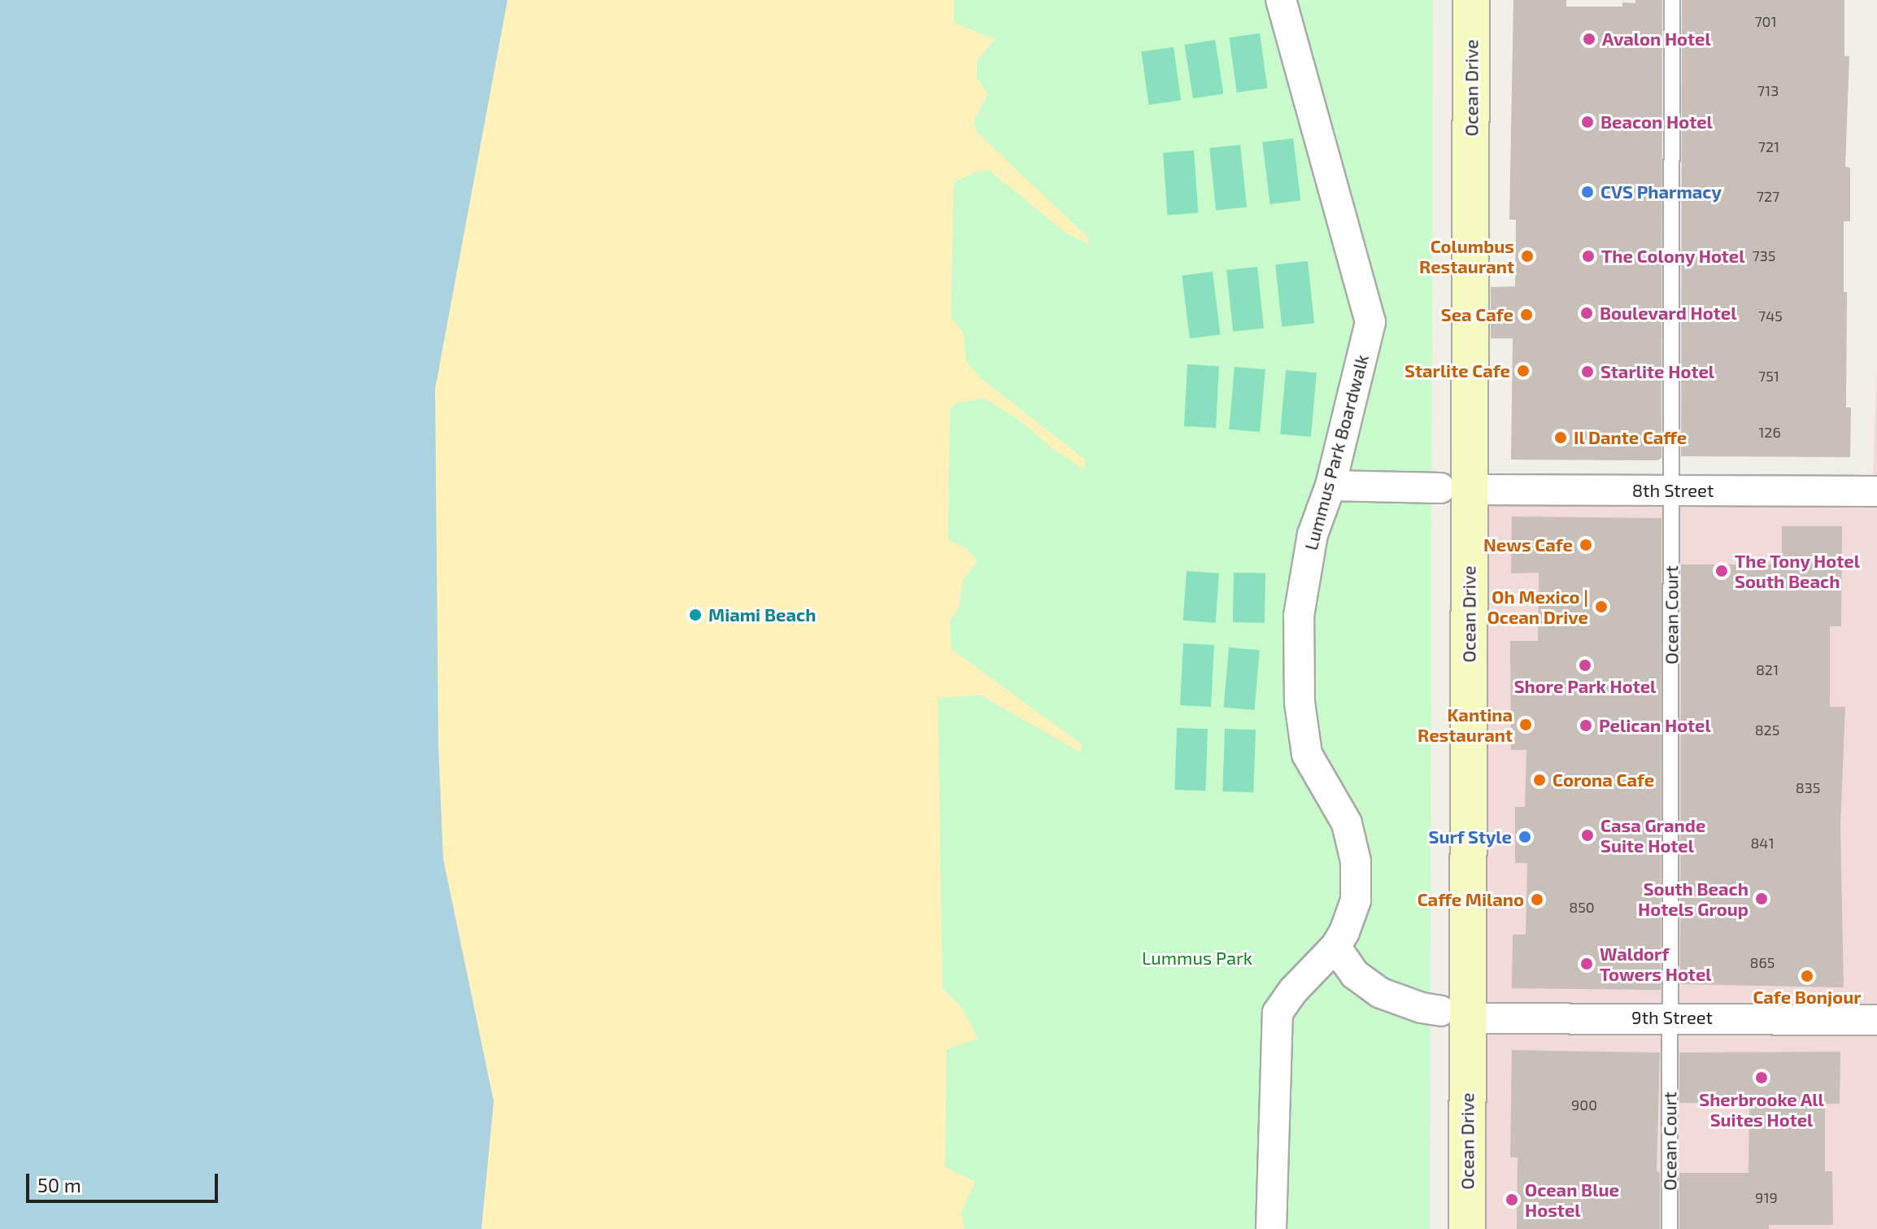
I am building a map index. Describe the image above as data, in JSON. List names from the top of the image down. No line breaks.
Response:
{"streets":{"street":["Ocean Drive","Lummus Park Boardwalk","8th Street","9th Street"],"lane":["Ocean Court"]},"crossings":[["Ocean Drive","8th Street"],["Ocean Drive","9th Street"],["Lummus Park Boardwalk","8th Street"],["Lummus Park Boardwalk","9th Street"],["8th Street","Ocean Court"],["Ocean Court","9th Street"]],"parks":["Lummus Park"],"places":["Avalon Hotel","Beacon Hotel","CVS Pharmacy","Columbus Restaurant","The Colony Hotel","Boulevard Hotel","Sea Cafe","Starlite Cafe","Starlite Hotel","Il Dante Caffe","News Cafe","The Tony Hotel South Beach","Oh Mexico | Ocean Drive","Miami Beach","Shore Park Hotel","Kantina Restaurant","Pelican Hotel","Corona Cafe","Casa Grande Suite Hotel","Surf Style","South Beach Hotels Group","Caffe Milano","Waldorf Towers Hotel","Cafe Bonjour","Sherbrooke All Suites Hotel","Ocean Blue Hostel"],"house_numbers":["701","713","721","727","735","745","751","126","821","825","835","841","850","865","900","919"],"scale_bar":"50 m"}
